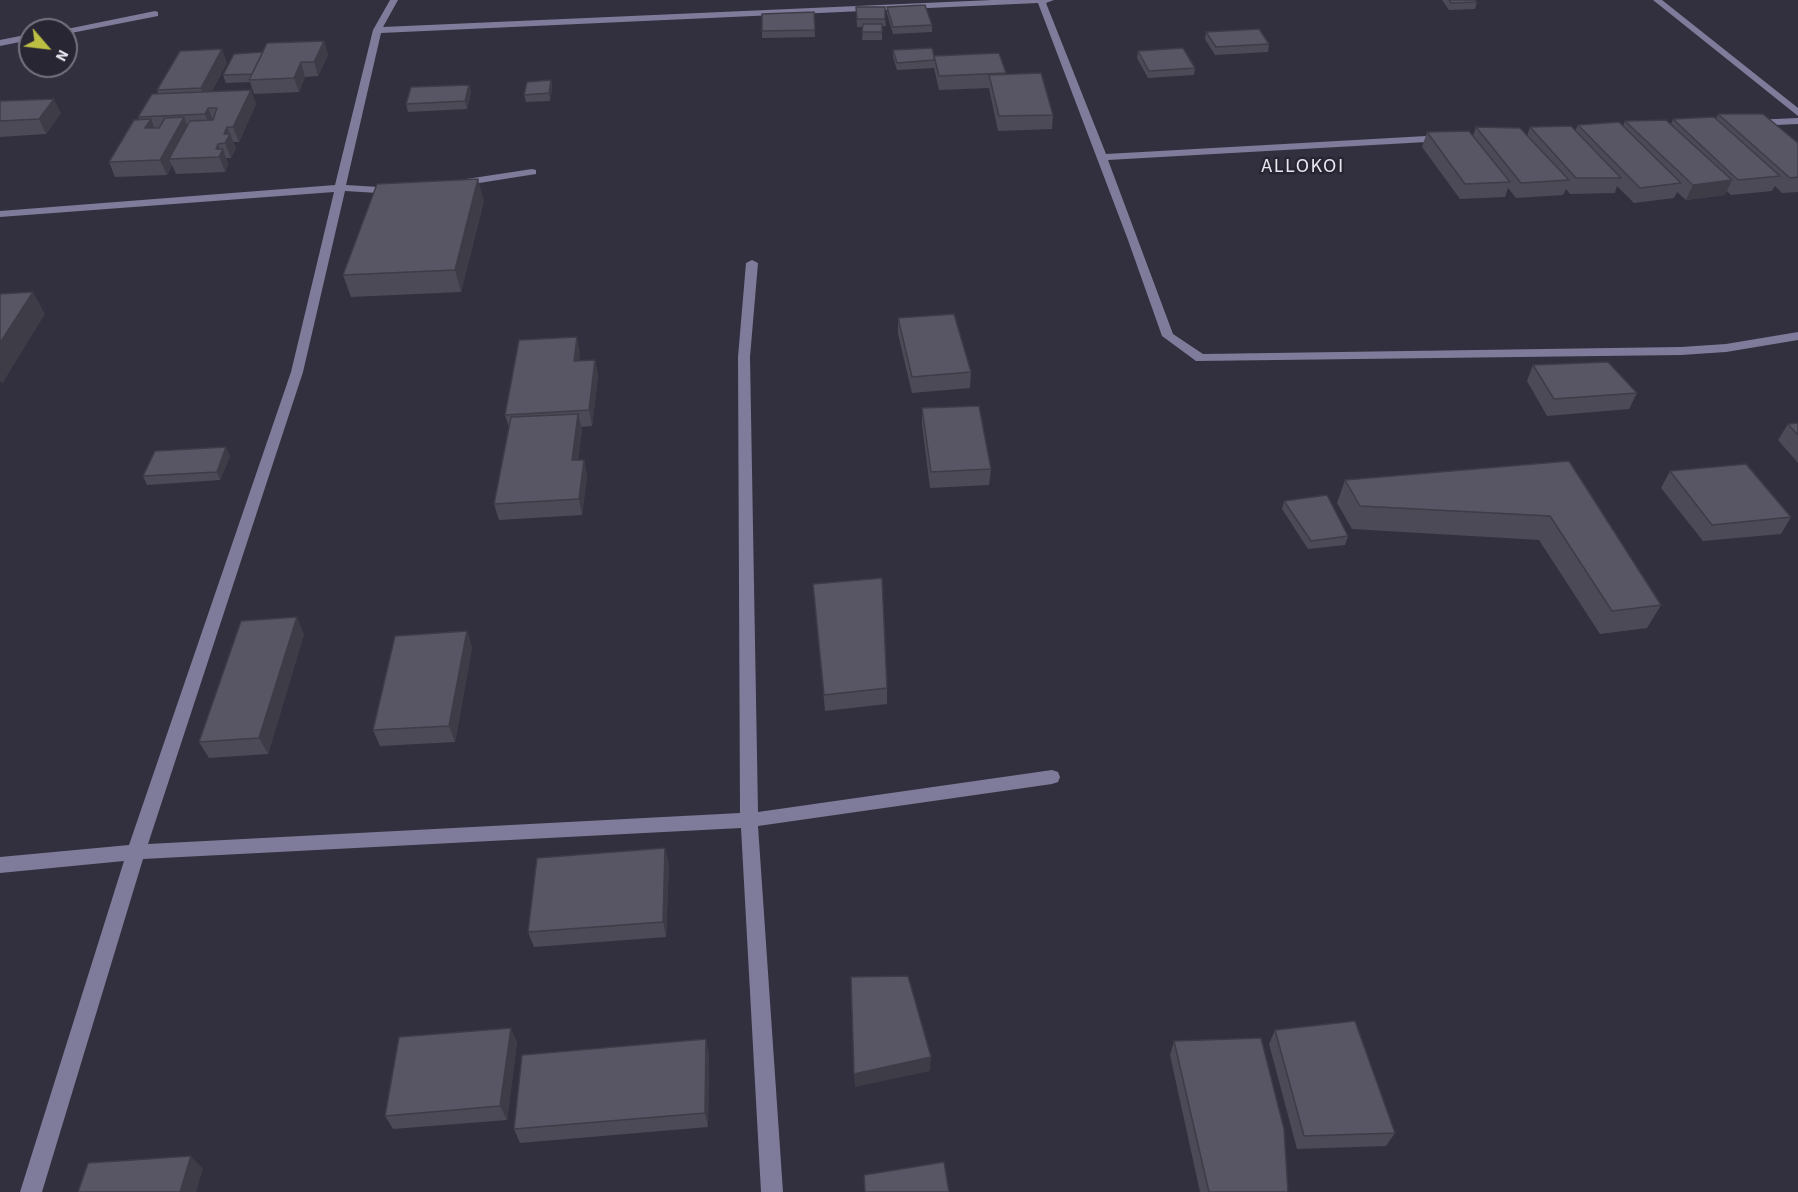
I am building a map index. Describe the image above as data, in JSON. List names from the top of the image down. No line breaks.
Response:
{"districts":["ALLOKOI"],"north":"bottom right"}
